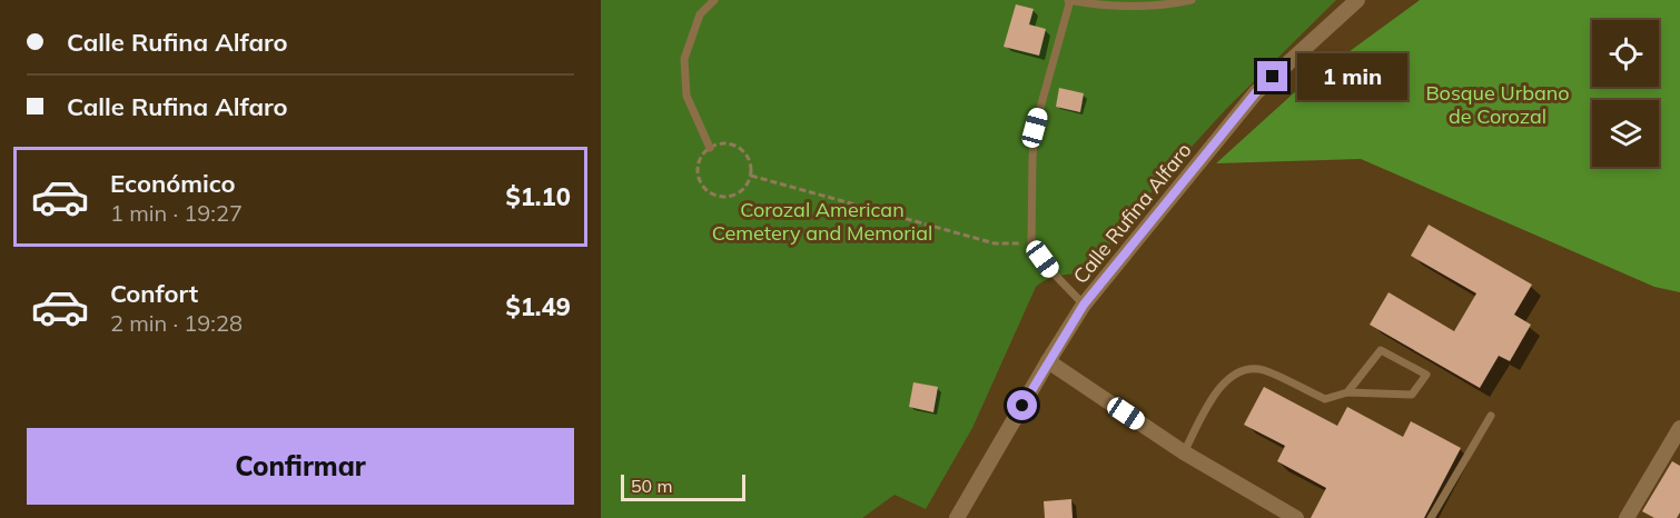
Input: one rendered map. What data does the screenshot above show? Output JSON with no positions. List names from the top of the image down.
{
  "streets": {
    "street": ["Calle Rufina Alfaro"]
  },
  "parks": ["Bosque Urbano de Corozal", "Corozal American Cemetery and Memorial"],
  "scale_bar": "50 m",
  "page": {
    "banner": ["Calle Rufina Alfaro", "Calle Rufina Alfaro"],
    "bubble": "1 min",
    "list": [
      {
        "name": "Económico",
        "note": "1 min · 19:27",
        "value": "$1.10"
      },
      {
        "name": "Confort",
        "note": "2 min · 19:28",
        "value": "$1.49"
      }
    ],
    "buttons": "Confirmar",
    "scale": "50 m"
  }
}
